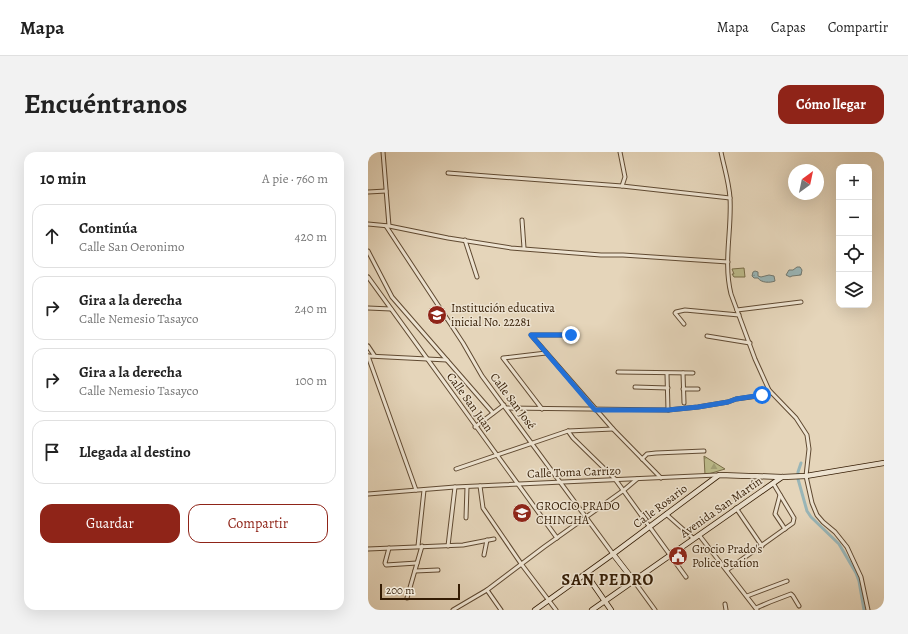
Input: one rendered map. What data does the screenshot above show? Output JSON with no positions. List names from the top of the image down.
{
  "streets": {
    "main road": [
      "Calle San José",
      "Calle Toma Carrizo",
      "Calle Rosario",
      "Avenida San Martín"
    ],
    "street": ["Calle San Juan"]
  },
  "crossings": [
    ["Calle San José", "Calle Toma Carrizo"],
    ["Calle San José", "Calle Rosario"],
    ["Calle San José", "Avenida San Martín"],
    ["Calle San Juan", "Calle Toma Carrizo"],
    ["Calle Toma Carrizo", "Calle Rosario"],
    ["Calle Toma Carrizo", "Avenida San Martín"]
  ],
  "districts": ["SAN PEDRO"],
  "places": {
    "school or university": ["Institución educativa inicial No. 22281", "GROCIO PRADO CHINCHA"],
    "public building": ["Grocio Prado's Police Station"]
  },
  "scale_bar": "200 m",
  "north": "top right",
  "page": {
    "header": "Mapa",
    "nav": ["Mapa", "Capas", "Compartir"],
    "title": "Encuéntranos",
    "buttons": [
      "Cómo llegar",
      ["Guardar", "Compartir"]
    ],
    "heading": ["10 min", "A pie · 760 m"],
    "map_buttons": ["+", "−"],
    "list": [
      ["Continúa", "Calle San Oeronimo", "420 m"],
      ["Gira a la derecha", "Calle Nemesio Tasayco", "240 m"],
      ["Gira a la derecha", "Calle Nemesio Tasayco", "100 m"],
      "Llegada al destino"
    ],
    "scale": "200 m"
  }
}
